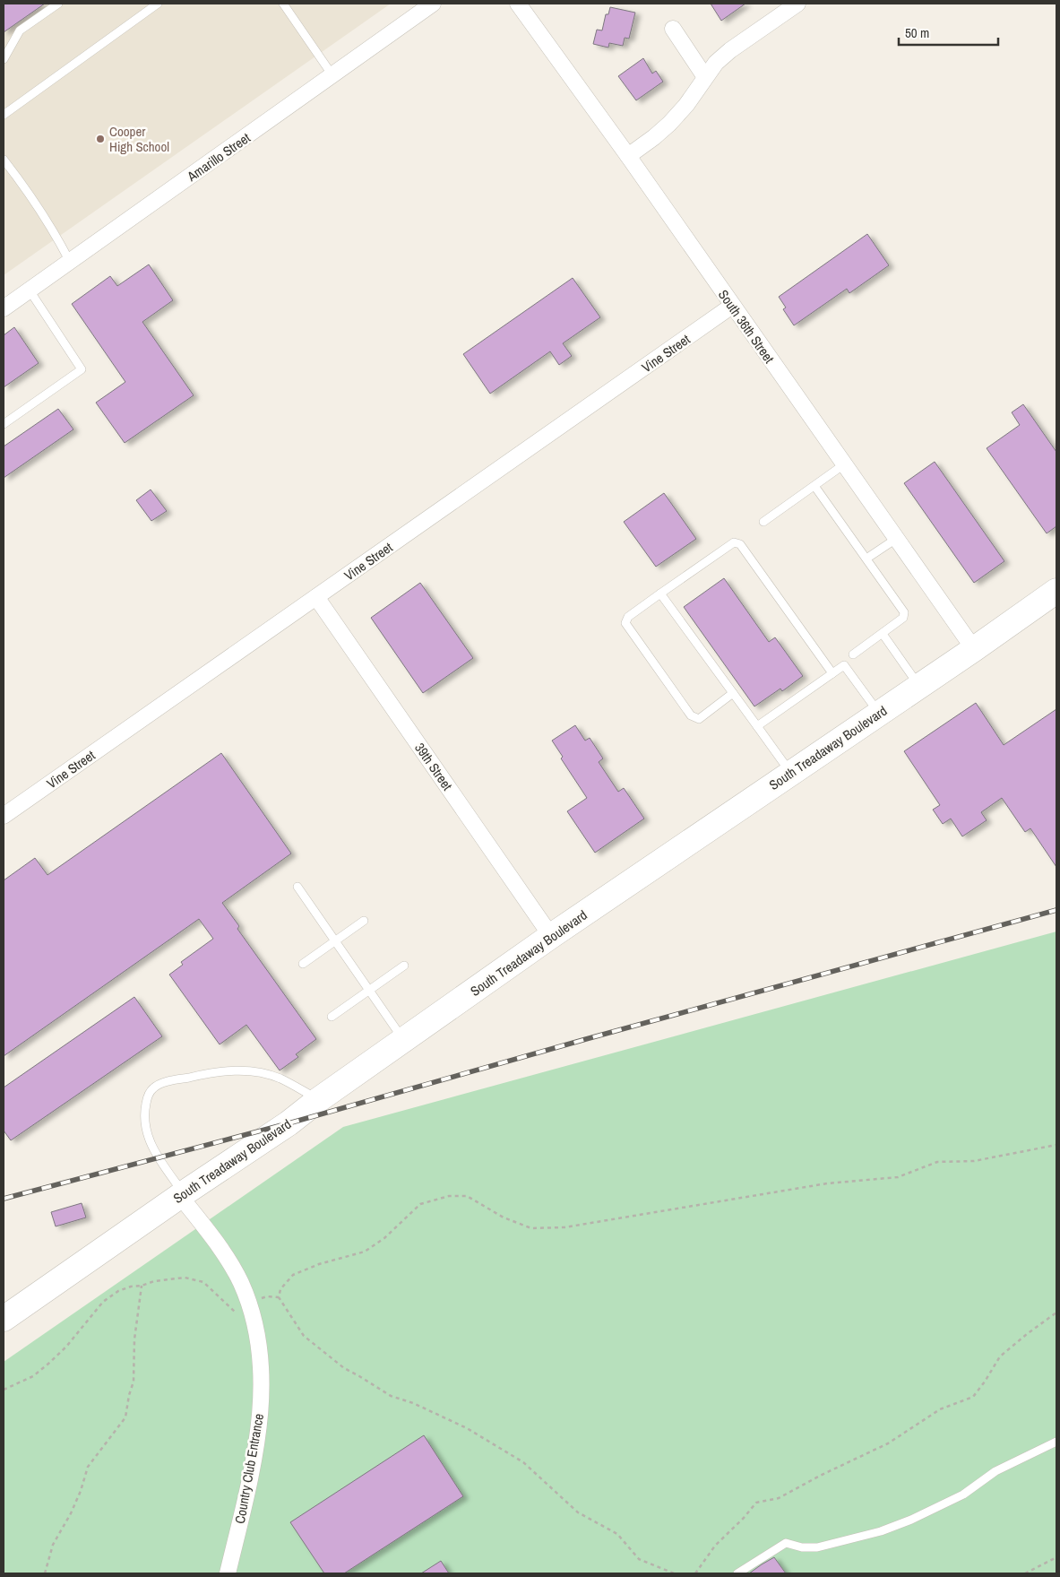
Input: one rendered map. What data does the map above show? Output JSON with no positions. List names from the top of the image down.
{
  "streets": {
    "main road": ["South Treadaway Boulevard"],
    "street": [
      "Amarillo Street",
      "South 36th Street",
      "Vine Street",
      "39th Street",
      "Country Club Entrance"
    ]
  },
  "crossings": [
    ["South 36th Street", "Vine Street"],
    ["South 36th Street", "South Treadaway Boulevard"],
    ["Vine Street", "39th Street"],
    ["South Treadaway Boulevard", "39th Street"],
    ["South Treadaway Boulevard", "Country Club Entrance"]
  ],
  "places": ["Cooper High School"],
  "scale_bar": "50 m"
}
